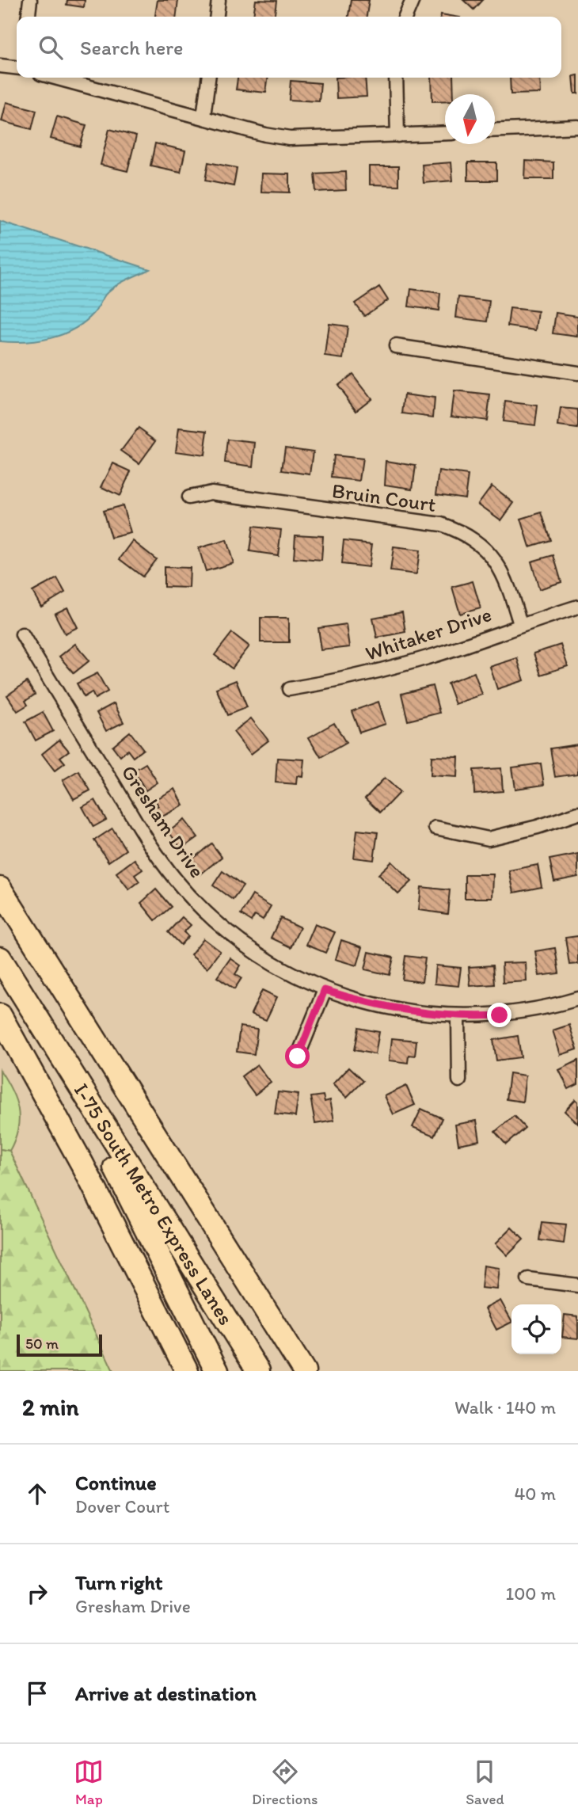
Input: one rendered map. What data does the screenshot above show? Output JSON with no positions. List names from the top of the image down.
{
  "streets": {
    "highway": ["I-75 South Metro Express Lanes"],
    "street": ["Bruin Court", "Whitaker Drive", "Gresham Drive"]
  },
  "crossings": [
    ["Bruin Court", "Whitaker Drive"]
  ],
  "scale_bar": "50 m",
  "north": "bottom",
  "page": {
    "search": "Search here",
    "scale": "50 m",
    "heading": ["2 min", "Walk · 140 m"],
    "list": [
      ["Continue", "Dover Court", "40 m"],
      ["Turn right", "Gresham Drive", "100 m"],
      "Arrive at destination"
    ],
    "nav": ["Map", "Directions", "Saved"]
  }
}
